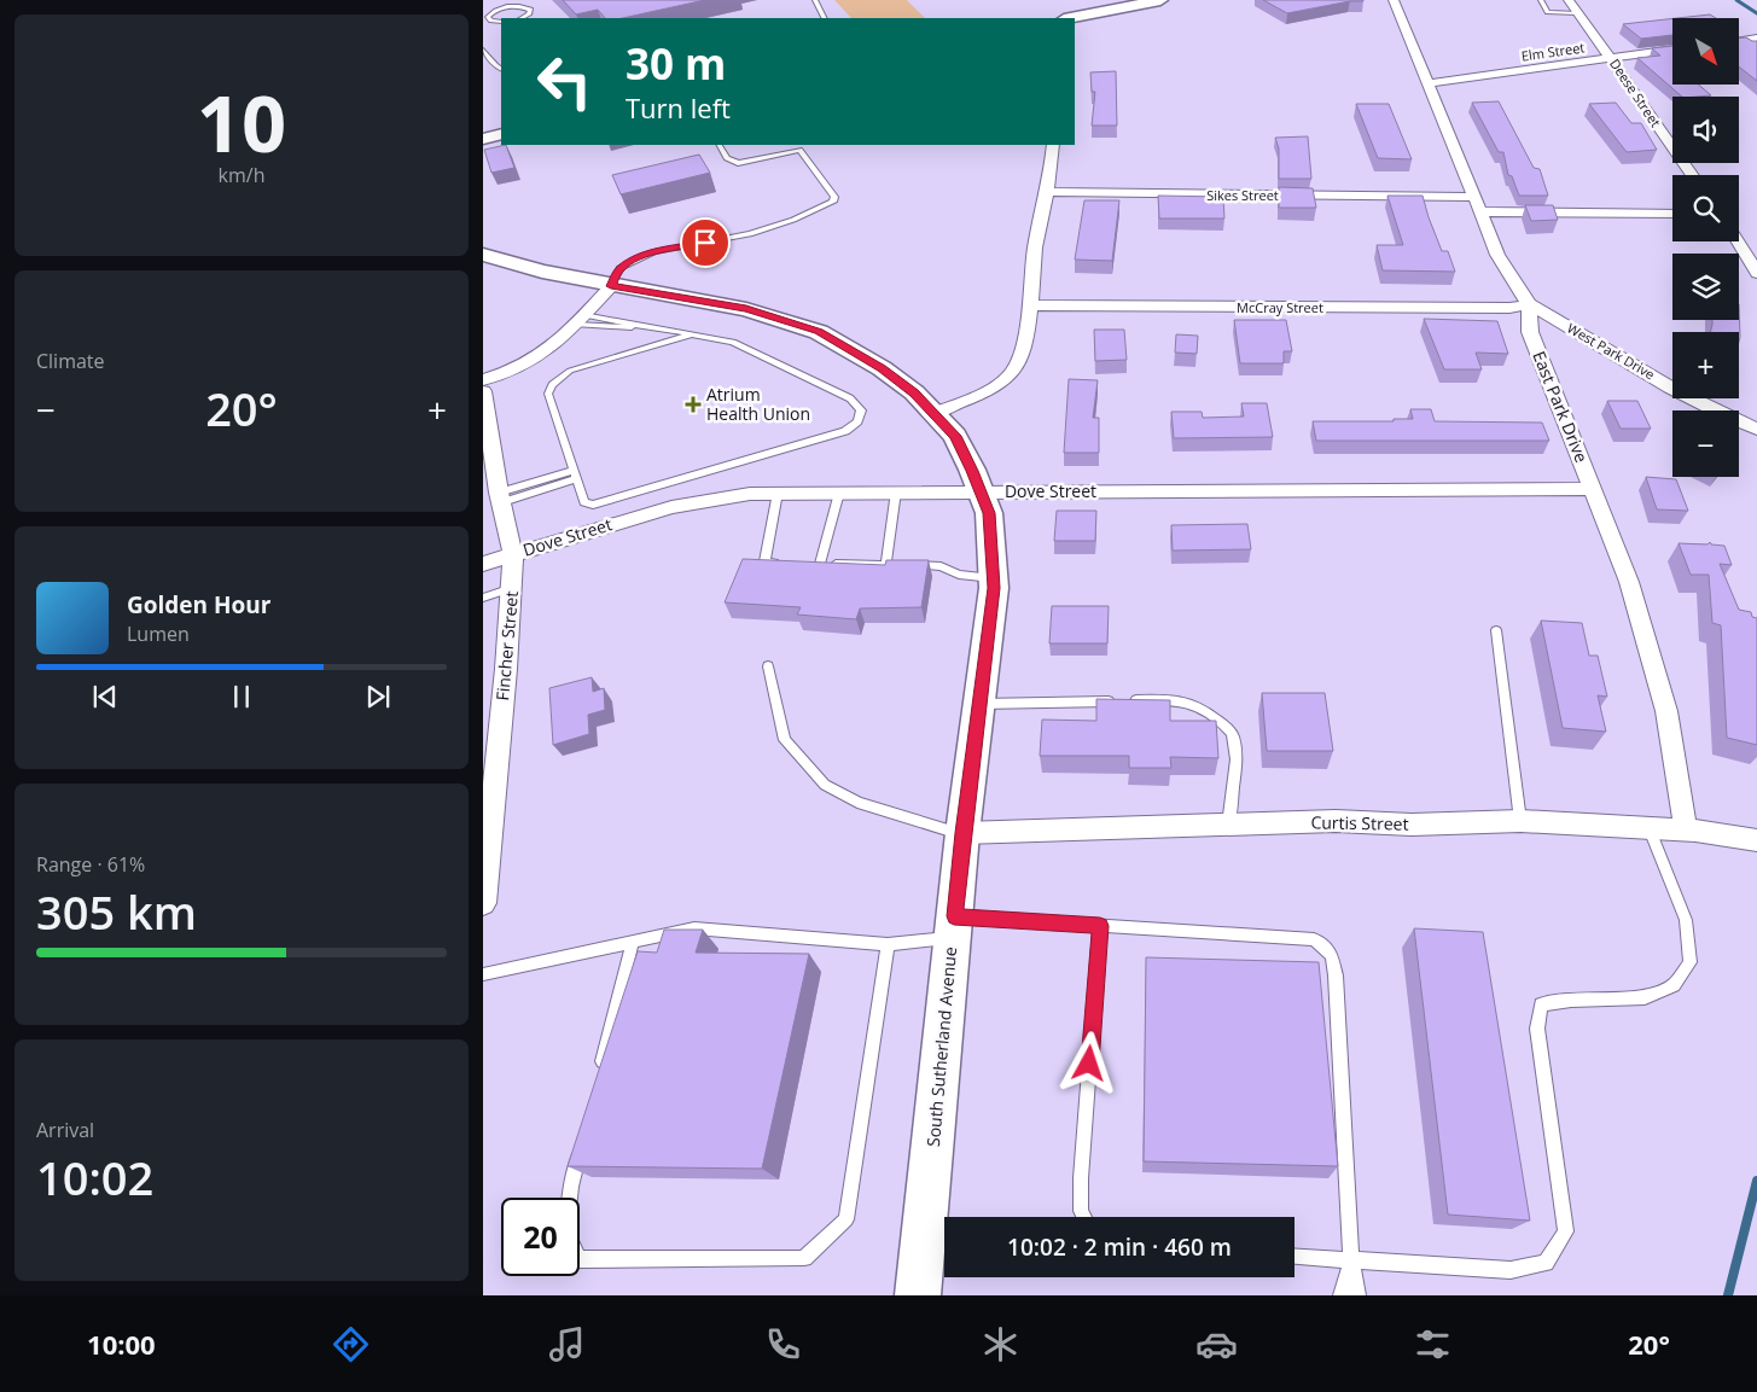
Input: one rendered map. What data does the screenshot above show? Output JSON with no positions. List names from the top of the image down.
{
  "streets": {
    "street": [
      "Elm Street",
      "Deese Street",
      "Sikes Street",
      "McCray Street",
      "West Park Drive",
      "East Park Drive",
      "Dove Street",
      "Fincher Street",
      "Curtis Street",
      "South Sutherland Avenue"
    ]
  },
  "crossings": [
    ["Elm Street", "Deese Street"],
    ["Elm Street", "East Park Drive"],
    ["Sikes Street", "East Park Drive"],
    ["McCray Street", "West Park Drive"],
    ["McCray Street", "East Park Drive"],
    ["West Park Drive", "East Park Drive"],
    ["East Park Drive", "Dove Street"],
    ["East Park Drive", "Curtis Street"],
    ["Dove Street", "Fincher Street"],
    ["Dove Street", "South Sutherland Avenue"],
    ["Curtis Street", "South Sutherland Avenue"]
  ],
  "places": {
    "health": ["Atrium Health Union"]
  },
  "north": "bottom right",
  "page": {
    "tile": [
      ["10", "km/h"],
      "Climate",
      ["Range · 61%", "305 km"],
      ["Arrival", "10:02"]
    ],
    "map_buttons": ["+", "−"],
    "turn": ["30 m", "Turn left"],
    "heat": ["−", "20°", "+"],
    "song": ["Golden Hour", "Lumen"],
    "limit": "20",
    "trip": "10:02 · 2 min · 460 m",
    "tabs": ["10:00", "20°"]
  }
}
